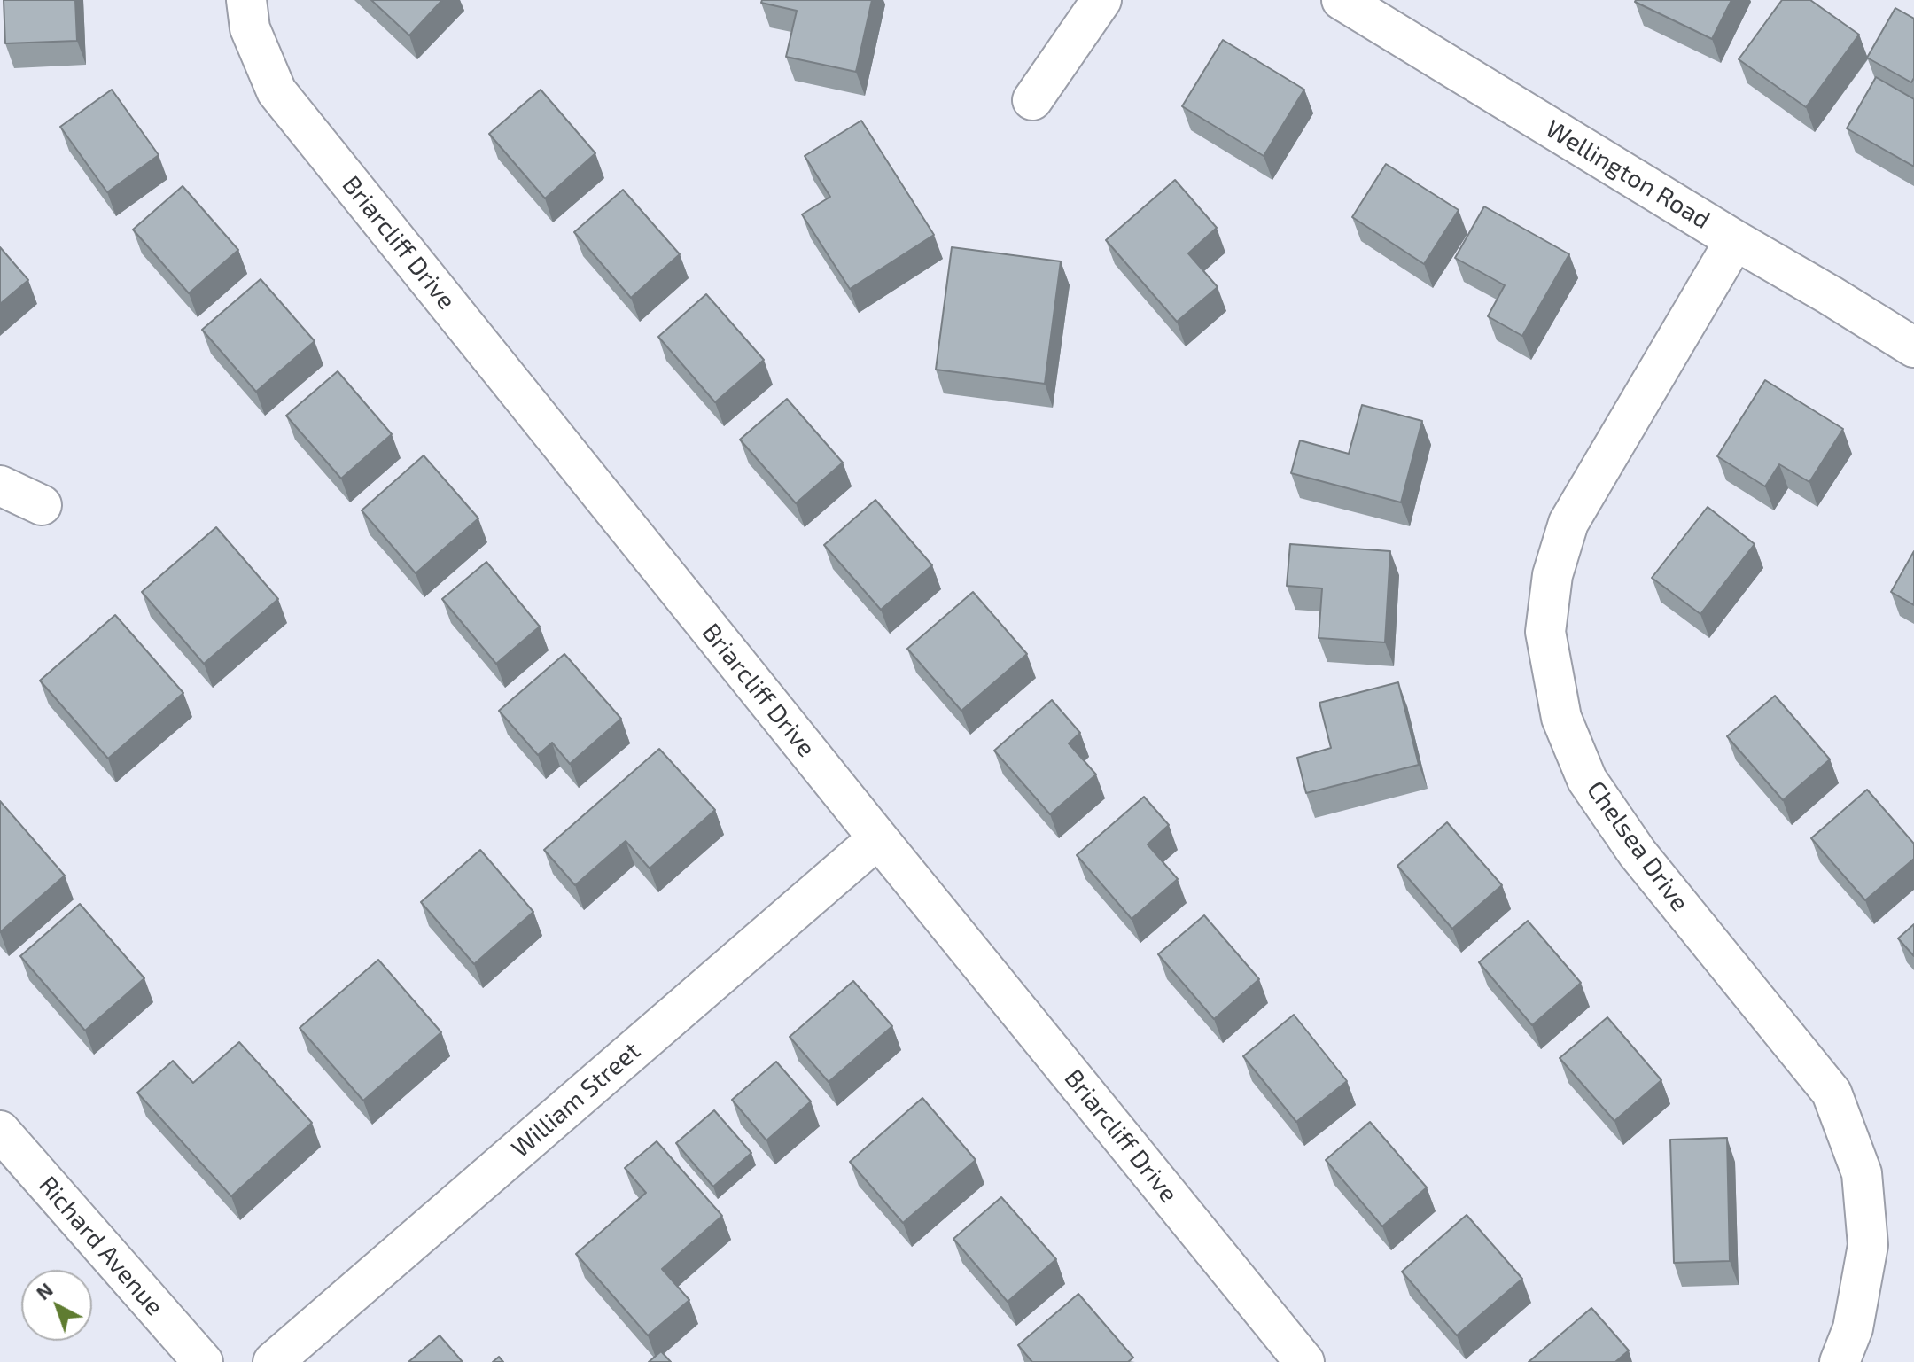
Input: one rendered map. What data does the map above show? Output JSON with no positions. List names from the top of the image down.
{
  "streets": {
    "street": [
      "Wellington Road",
      "Briarcliff Drive",
      "Chelsea Drive",
      "William Street",
      "Richard Avenue"
    ]
  },
  "crossings": [
    ["Wellington Road", "Chelsea Drive"],
    ["Briarcliff Drive", "William Street"]
  ],
  "north": "top left"
}
